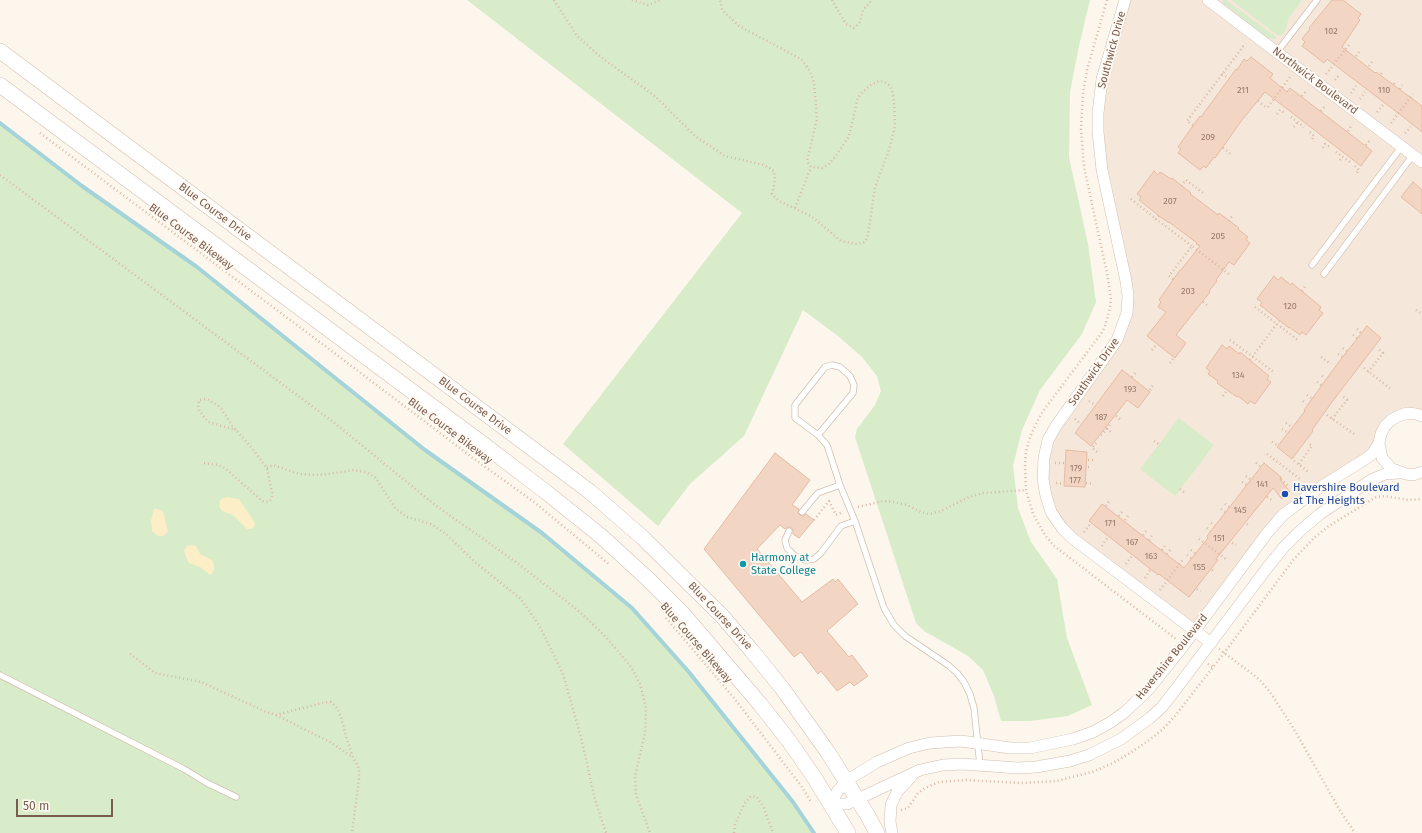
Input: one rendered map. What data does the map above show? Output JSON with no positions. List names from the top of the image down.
{
  "streets": {
    "main road": ["Blue Course Drive"],
    "street": ["Southwick Drive", "Northwick Boulevard", "Havershire Boulevard"],
    "path": ["Blue Course Bikeway"]
  },
  "crossings": [
    ["Southwick Drive", "Havershire Boulevard"],
    ["Blue Course Drive", "Havershire Boulevard"]
  ],
  "places": ["Havershire Boulevard at The Heights", "Harmony at State College"],
  "house_numbers": [
    "102",
    "211",
    "110",
    "209",
    "207",
    "205",
    "203",
    "120",
    "134",
    "193",
    "187",
    "179",
    "177",
    "141",
    "145",
    "171",
    "151",
    "167",
    "163",
    "155"
  ],
  "scale_bar": "50 m"
}
